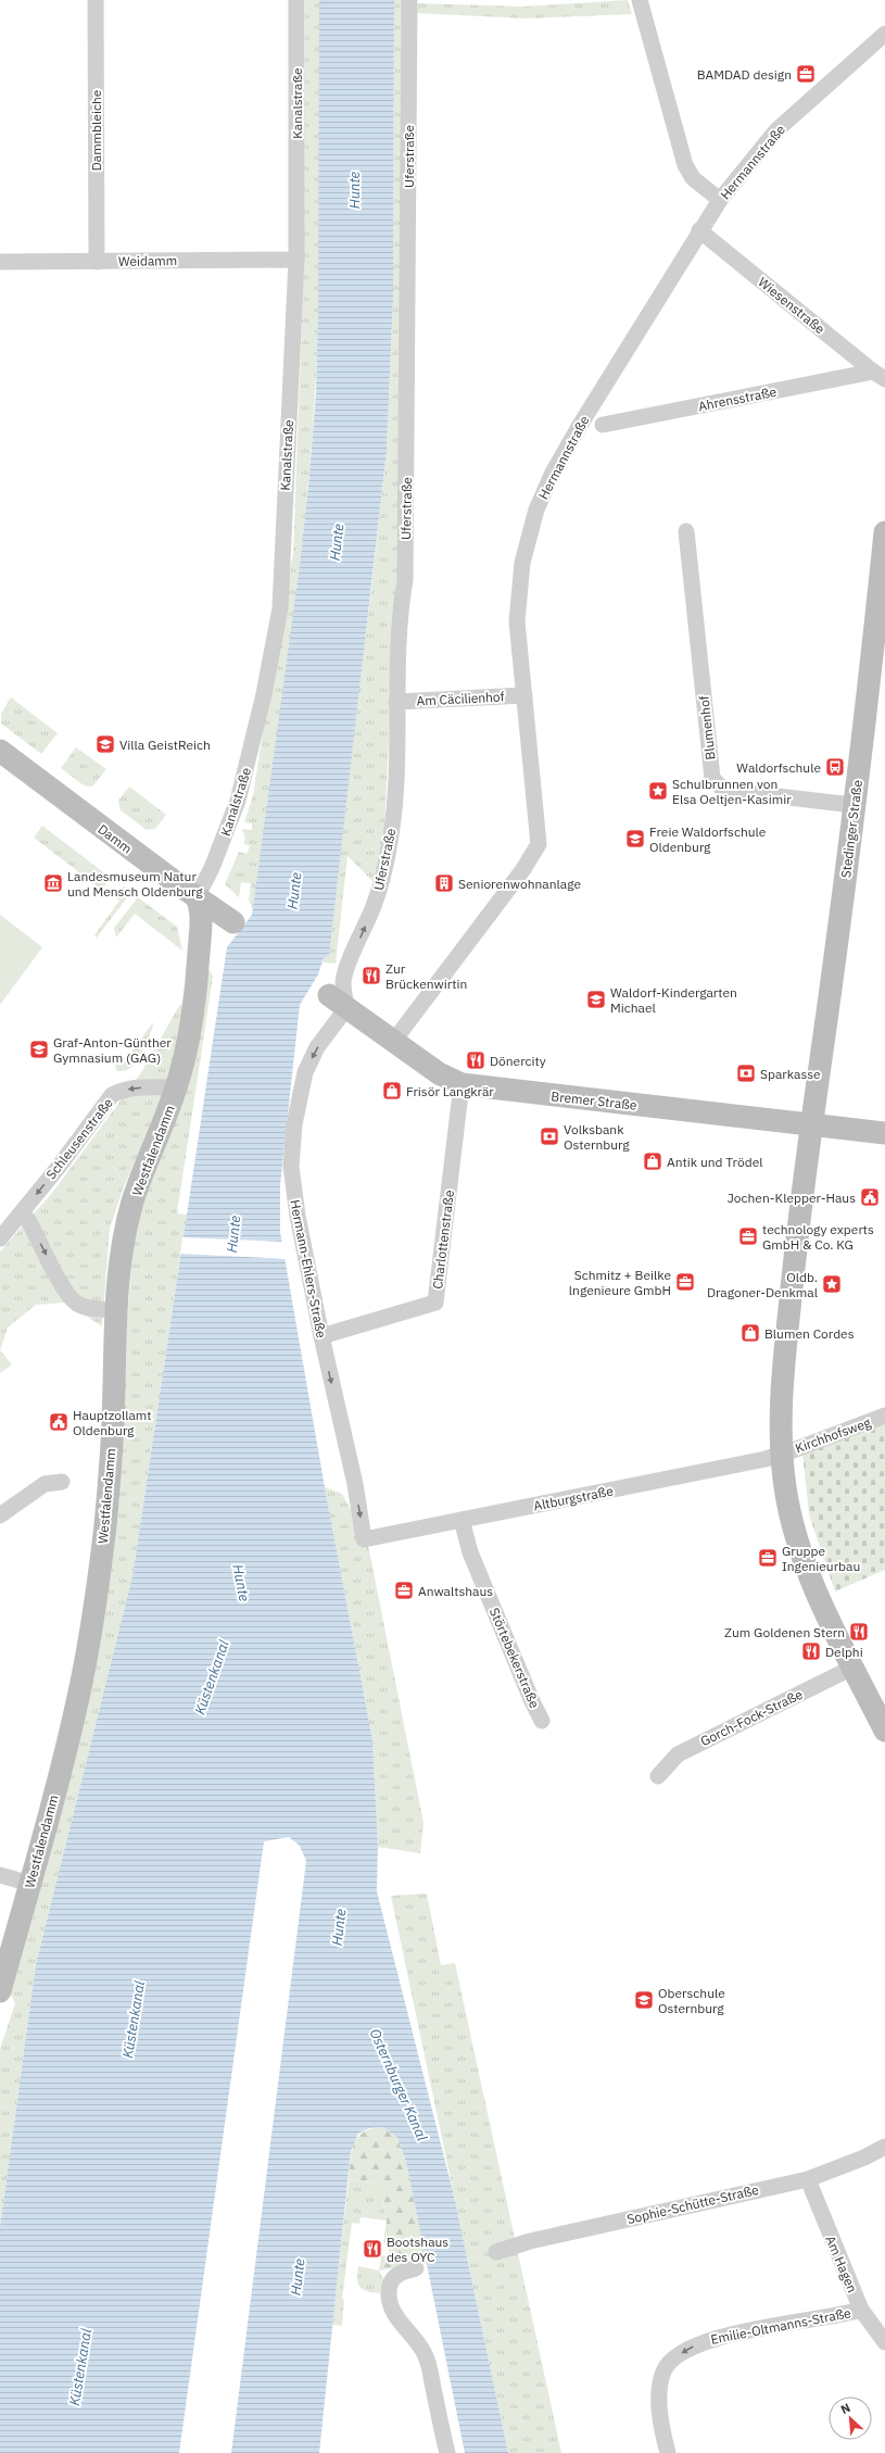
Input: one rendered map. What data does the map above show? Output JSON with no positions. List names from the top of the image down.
{
  "streets": {
    "street": [
      "Kanalstraße",
      "Dammbleiche",
      "Uferstraße",
      "Hermannstraße",
      "Weidamm",
      "Wiesenstraße",
      "Ahrensstraße",
      "Am Cäcilienhof",
      "Blumenhof",
      "Stedinger Straße",
      "Damm",
      "Bremer Straße",
      "Schleusenstraße",
      "Westfalendamm",
      "Charlottenstraße",
      "Hermann-Ehlers-Straße",
      "Kirchhofsweg",
      "Altburgstraße",
      "Störtebekerstraße",
      "Gorch-Fock-Straße",
      "Sophie-Schütte-Straße",
      "Am Hagen",
      "Emilie-Oltmanns-Straße"
    ]
  },
  "crossings": [
    ["Kanalstraße", "Weidamm"],
    ["Kanalstraße", "Damm"],
    ["Kanalstraße", "Westfalendamm"],
    ["Dammbleiche", "Weidamm"],
    ["Uferstraße", "Am Cäcilienhof"],
    ["Uferstraße", "Bremer Straße"],
    ["Uferstraße", "Hermann-Ehlers-Straße"],
    ["Hermannstraße", "Wiesenstraße"],
    ["Hermannstraße", "Am Cäcilienhof"],
    ["Hermannstraße", "Bremer Straße"],
    ["Wiesenstraße", "Ahrensstraße"],
    ["Blumenhof", "Stedinger Straße"],
    ["Stedinger Straße", "Bremer Straße"],
    ["Stedinger Straße", "Kirchhofsweg"],
    ["Stedinger Straße", "Altburgstraße"],
    ["Stedinger Straße", "Gorch-Fock-Straße"],
    ["Damm", "Westfalendamm"],
    ["Bremer Straße", "Charlottenstraße"],
    ["Bremer Straße", "Hermann-Ehlers-Straße"],
    ["Schleusenstraße", "Westfalendamm"],
    ["Charlottenstraße", "Hermann-Ehlers-Straße"],
    ["Hermann-Ehlers-Straße", "Altburgstraße"],
    ["Kirchhofsweg", "Altburgstraße"],
    ["Altburgstraße", "Störtebekerstraße"],
    ["Sophie-Schütte-Straße", "Am Hagen"],
    ["Am Hagen", "Emilie-Oltmanns-Straße"]
  ],
  "one_way": ["Schleusenstraße", "Hermann-Ehlers-Straße", "Emilie-Oltmanns-Straße"],
  "water": ["Hunte", "Küstenkanal", "Osternburger Kanal"],
  "places": {
    "office": [
      "BAMDAD design",
      "technology experts GmbH & Co. KG",
      "Schmitz + Beilke lngenieure GmbH",
      "Gruppe Ingenieurbau",
      "Anwaltshaus"
    ],
    "school or university": [
      "Villa GeistReich",
      "Freie Waldorfschule Oldenburg",
      "Waldorf-Kindergarten Michael",
      "Graf-Anton-Günther Gymnasium (GAG)",
      "Oberschule Osternburg"
    ],
    "bus stop": ["Waldorfschule"],
    "place": ["Schulbrunnen von Elsa Oeltjen-Kasimir", "Oldb. Dragoner-Denkmal"],
    "museum": ["Landesmuseum Natur und Mensch Oldenburg"],
    "building": ["Seniorenwohnanlage"],
    "restaurant": [
      "Zur Brückenwirtin",
      "Dönercity",
      "Zum Goldenen Stern",
      "Delphi",
      "Bootshaus des OYC"
    ],
    "bank": ["Sparkasse", "Volksbank Osternburg"],
    "shop": ["Frisör Langkrär", "Antik und Trödel", "Blumen Cordes"],
    "public building": ["Jochen-Klepper-Haus", "Hauptzollamt Oldenburg"]
  },
  "north": "top left"
}
